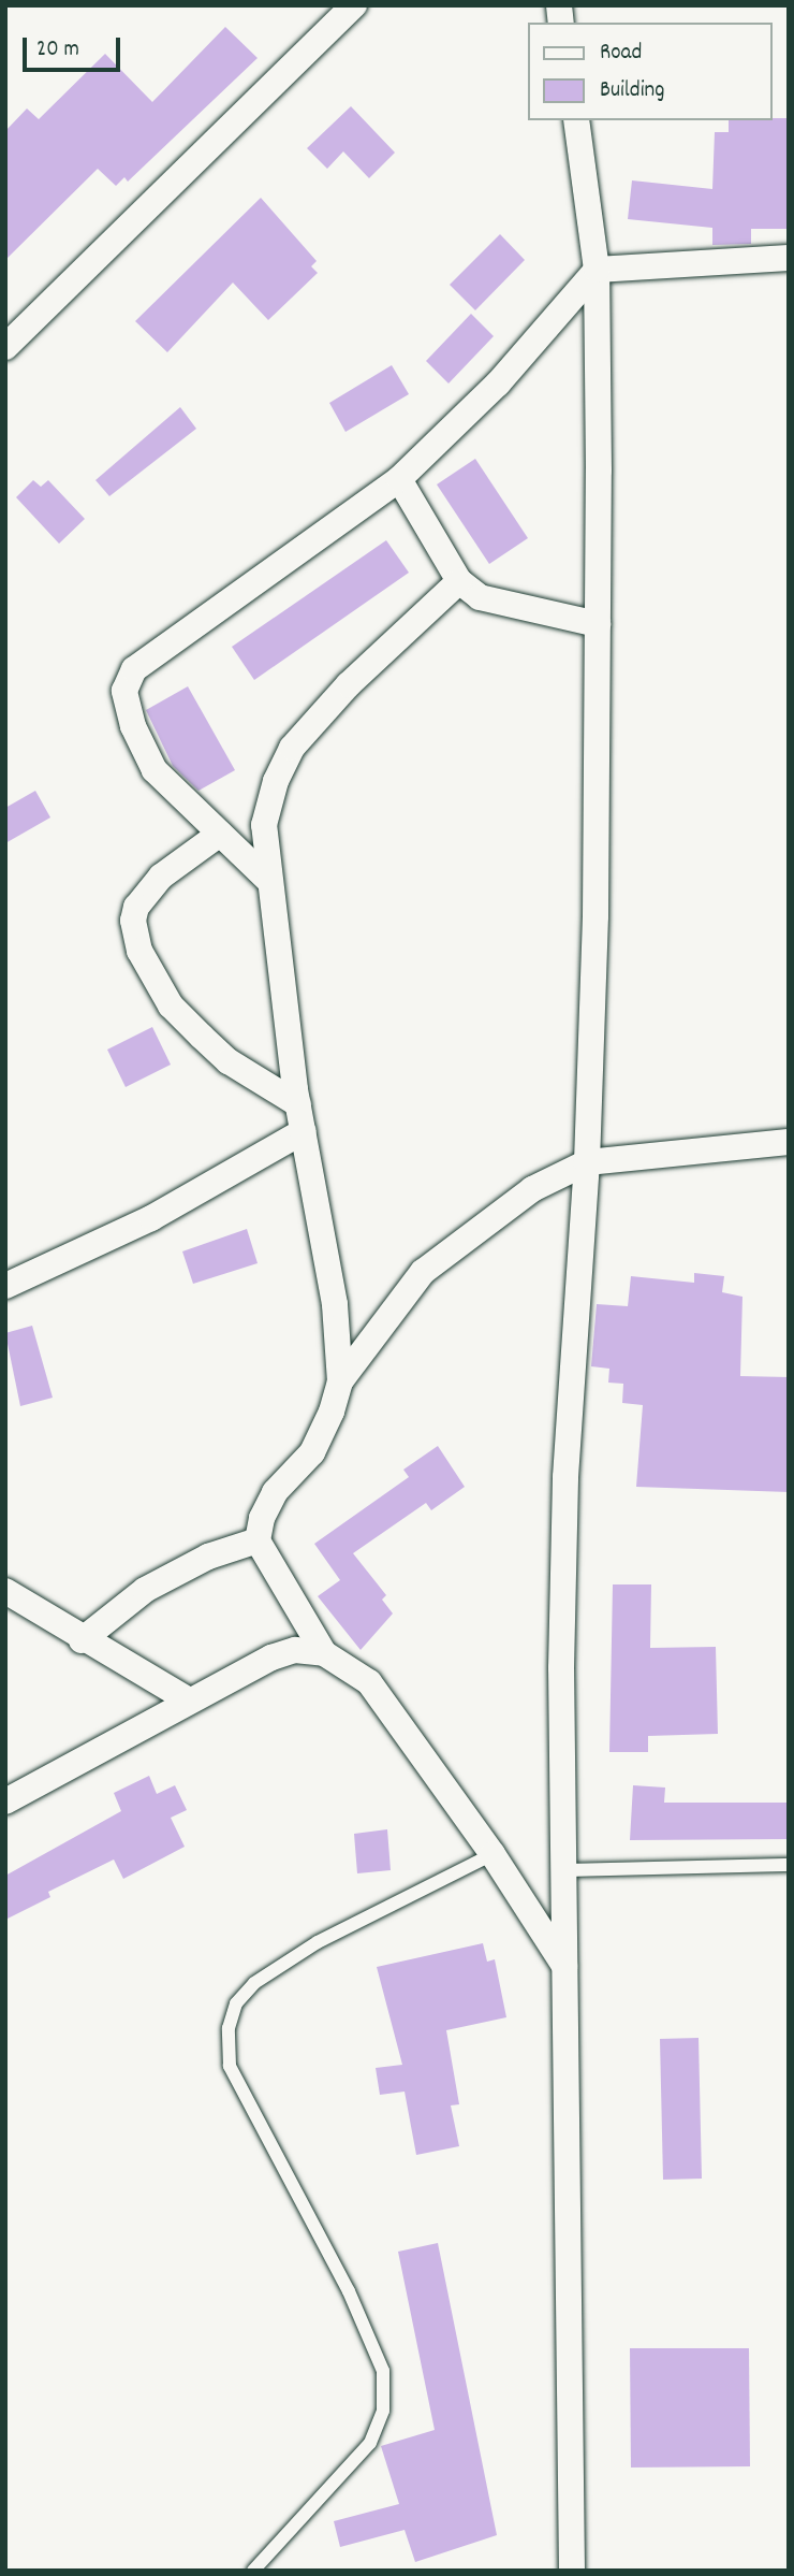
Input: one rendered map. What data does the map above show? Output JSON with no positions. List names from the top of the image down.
{
  "legend": ["Road", "Building"],
  "scale_bar": "20 m"
}
